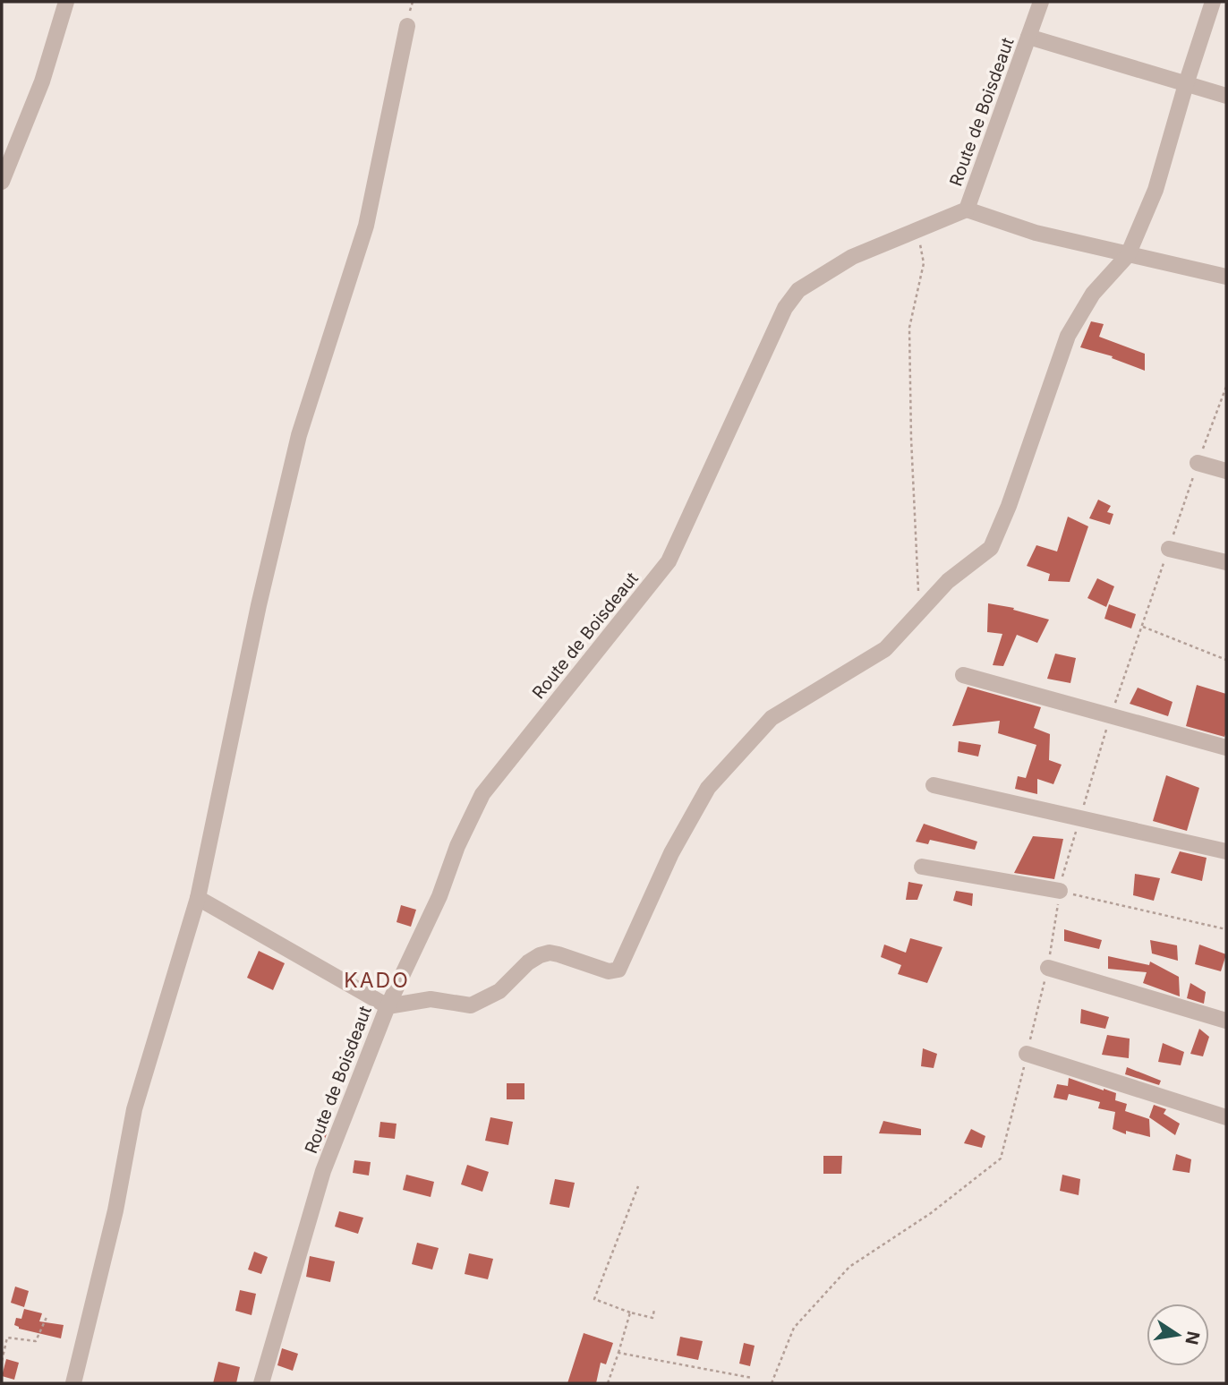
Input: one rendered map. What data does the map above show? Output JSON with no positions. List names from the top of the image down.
{
  "streets": {
    "street": ["Route de Boisdeaut"]
  },
  "districts": ["KADO"],
  "north": "right"
}
